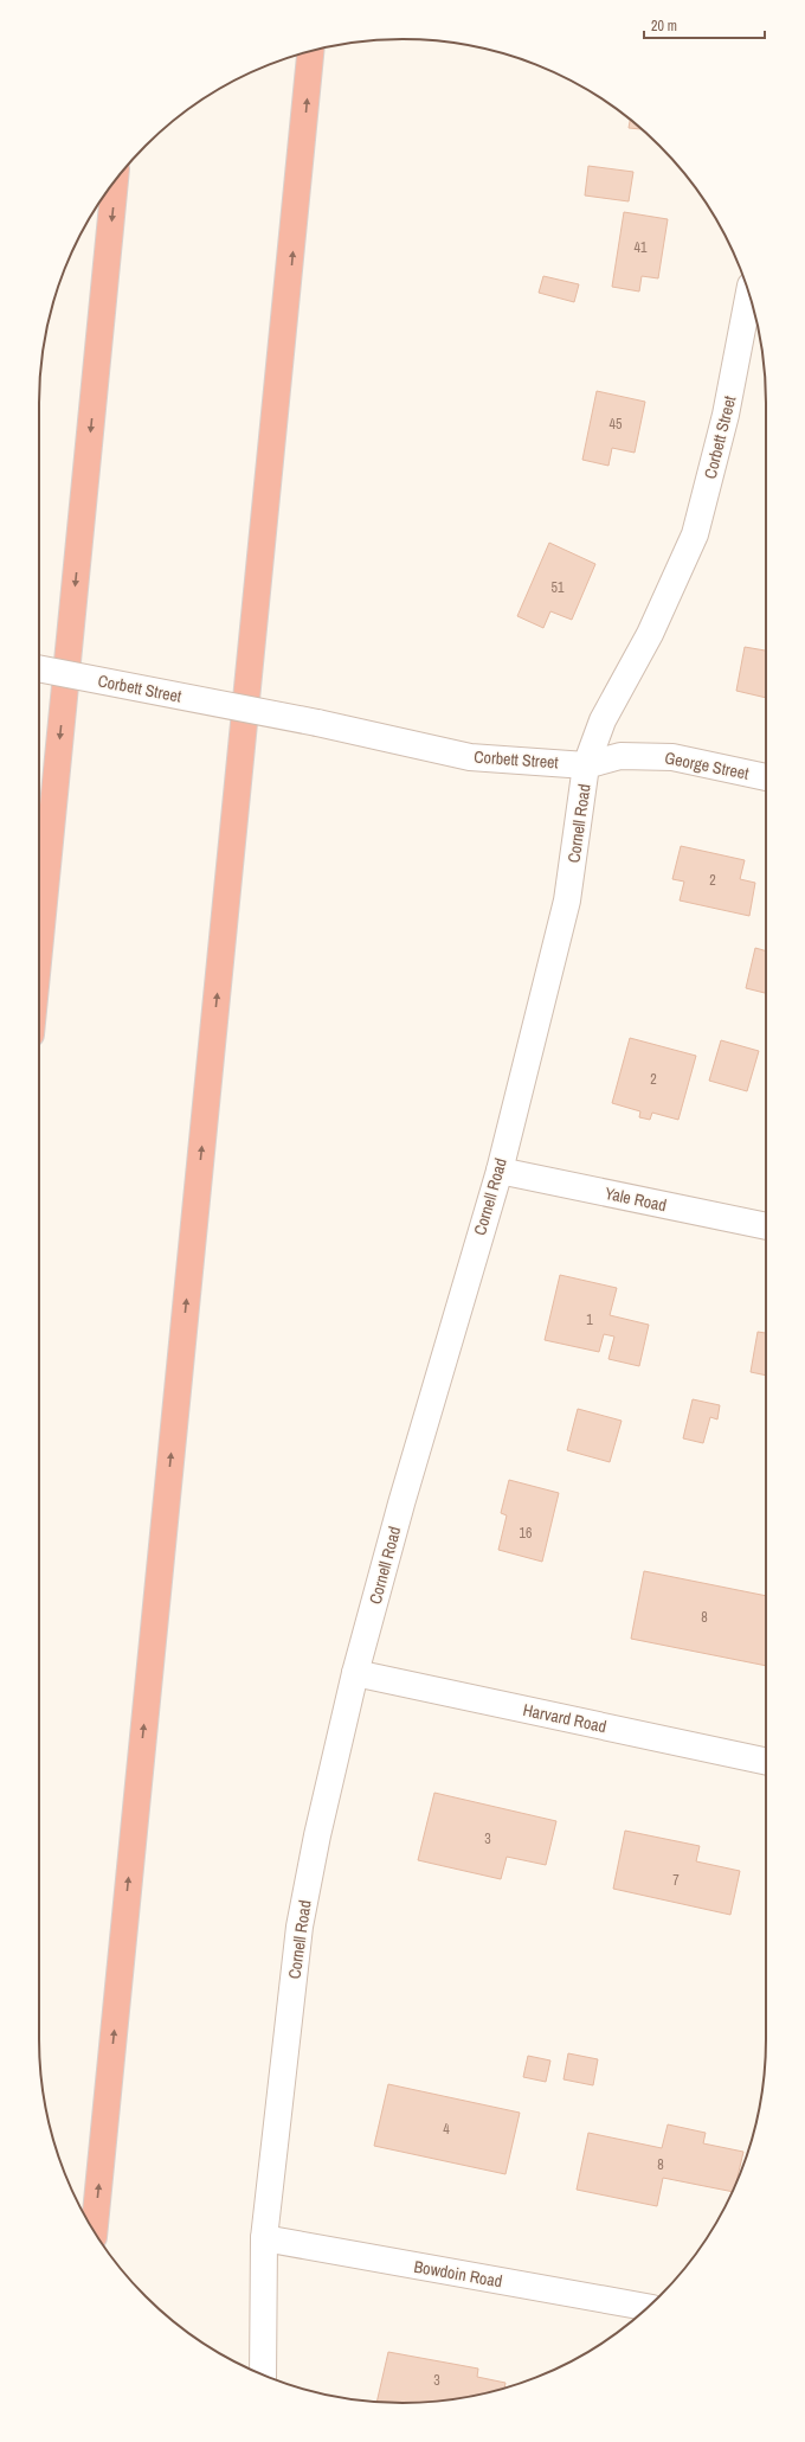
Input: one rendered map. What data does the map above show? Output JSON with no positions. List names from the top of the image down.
{
  "streets": {
    "street": [
      "Corbett Street",
      "George Street",
      "Cornell Road",
      "Yale Road",
      "Harvard Road",
      "Bowdoin Road"
    ]
  },
  "crossings": [
    ["Corbett Street", "George Street"],
    ["Corbett Street", "Cornell Road"],
    ["George Street", "Cornell Road"],
    ["Cornell Road", "Yale Road"],
    ["Cornell Road", "Harvard Road"],
    ["Cornell Road", "Bowdoin Road"]
  ],
  "house_numbers": [
    "41",
    "45",
    "51",
    "2",
    "2",
    "1",
    "16",
    "8",
    "3",
    "7",
    "4",
    "8",
    "3"
  ],
  "scale_bar": "20 m"
}
